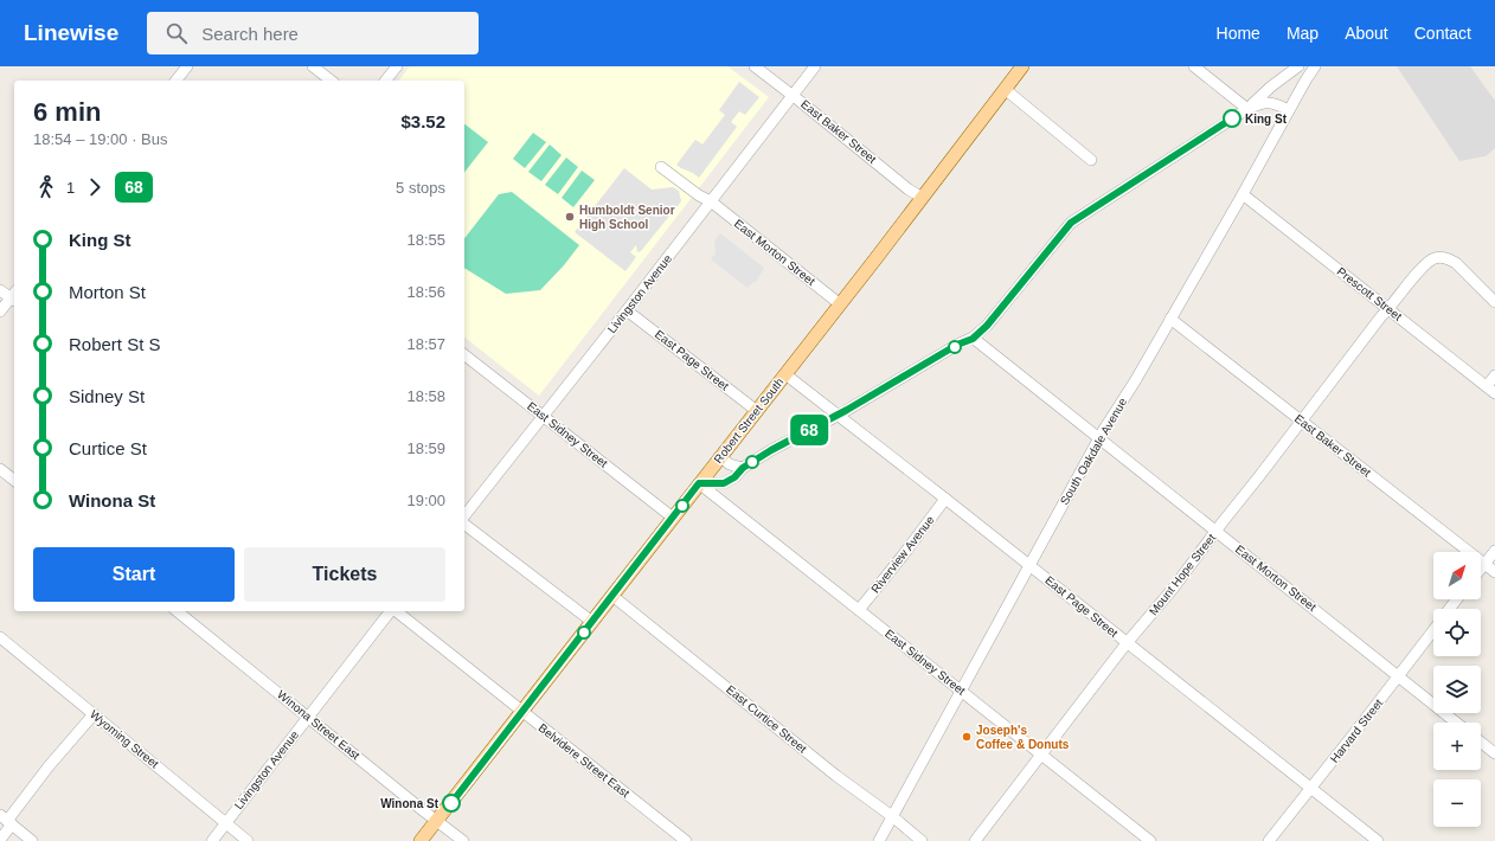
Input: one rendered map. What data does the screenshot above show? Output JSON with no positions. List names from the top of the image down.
{
  "streets": {
    "main road": ["Robert Street South"],
    "street": [
      "East Baker Street",
      "East Morton Street",
      "Livingston Avenue",
      "Prescott Street",
      "East Page Street",
      "East Sidney Street",
      "South Oakdale Avenue",
      "Riverview Avenue",
      "Mount Hope Street",
      "East Curtice Street",
      "Winona Street East",
      "Harvard Street",
      "Wyoming Street",
      "Belvidere Street East"
    ]
  },
  "crossings": [
    ["East Baker Street", "Livingston Avenue"],
    ["East Baker Street", "Robert Street South"],
    ["East Baker Street", "South Oakdale Avenue"],
    ["East Baker Street", "Mount Hope Street"],
    ["East Morton Street", "Livingston Avenue"],
    ["East Morton Street", "Robert Street South"],
    ["East Morton Street", "South Oakdale Avenue"],
    ["East Morton Street", "Mount Hope Street"],
    ["East Morton Street", "Harvard Street"],
    ["Livingston Avenue", "East Page Street"],
    ["Livingston Avenue", "East Sidney Street"],
    ["Livingston Avenue", "Winona Street East"],
    ["Livingston Avenue", "Wyoming Street"],
    ["Prescott Street", "South Oakdale Avenue"],
    ["Prescott Street", "Mount Hope Street"],
    ["East Page Street", "Robert Street South"],
    ["East Page Street", "South Oakdale Avenue"],
    ["East Page Street", "Riverview Avenue"],
    ["East Page Street", "Mount Hope Street"],
    ["East Page Street", "Harvard Street"],
    ["Robert Street South", "East Sidney Street"],
    ["Robert Street South", "East Curtice Street"],
    ["Robert Street South", "Winona Street East"],
    ["Robert Street South", "Belvidere Street East"],
    ["East Sidney Street", "South Oakdale Avenue"],
    ["East Sidney Street", "Riverview Avenue"],
    ["East Sidney Street", "Mount Hope Street"],
    ["South Oakdale Avenue", "East Curtice Street"]
  ],
  "places": [
    "King St",
    "Humboldt Senior High School",
    "Joseph's Coffee & Donuts",
    "Winona St"
  ],
  "lines": ["bus line 68"],
  "north": "top right",
  "page": {
    "header": "Linewise",
    "search": "Search here",
    "nav": [
      "Home",
      "Map",
      "About",
      "Contact"
    ],
    "on_map": "68",
    "heading": ["6 min", "18:54 – 19:00 · Bus", "$3.52"],
    "legs": ["1", "68", "5 stops"],
    "list": [
      {
        "name": "King St",
        "value": "18:55"
      },
      {
        "name": "Morton St",
        "value": "18:56"
      },
      {
        "name": "Robert St S",
        "value": "18:57"
      },
      {
        "name": "Sidney St",
        "value": "18:58"
      },
      {
        "name": "Curtice St",
        "value": "18:59"
      },
      {
        "name": "Winona St",
        "value": "19:00"
      }
    ],
    "buttons": ["Start", "Tickets"],
    "map_buttons": ["+", "−"]
  }
}
